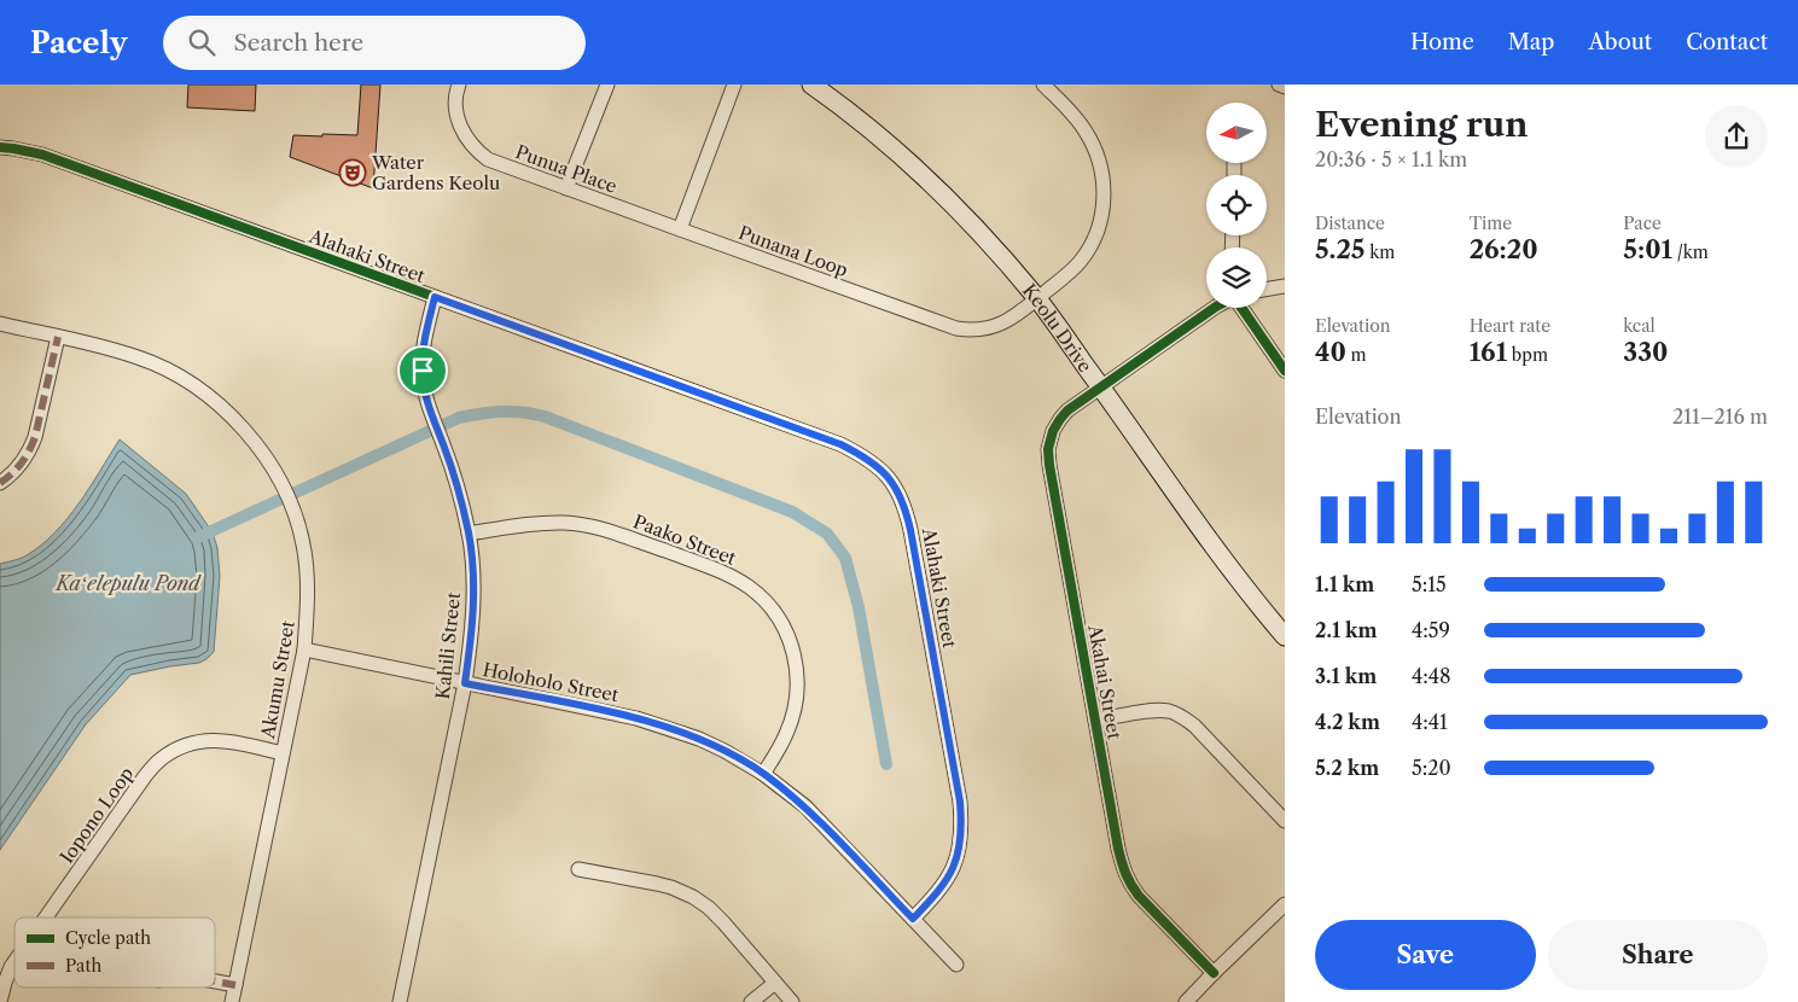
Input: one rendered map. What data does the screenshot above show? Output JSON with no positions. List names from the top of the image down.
{
  "streets": {
    "main road": ["Keolu Drive"],
    "street": [
      "Punua Place",
      "Punana Loop",
      "Alahaki Street",
      "Paako Street",
      "Kahili Street",
      "Akumu Street",
      "Holoholo Street",
      "Akahai Street",
      "Iopono Loop"
    ]
  },
  "crossings": [
    ["Punua Place", "Punana Loop"],
    ["Punana Loop", "Keolu Drive"],
    ["Alahaki Street", "Kahili Street"],
    ["Alahaki Street", "Holoholo Street"],
    ["Keolu Drive", "Akahai Street"],
    ["Paako Street", "Kahili Street"],
    ["Paako Street", "Holoholo Street"],
    ["Kahili Street", "Holoholo Street"],
    ["Akumu Street", "Holoholo Street"],
    ["Akumu Street", "Iopono Loop"]
  ],
  "water": ["Kaʻelepulu Pond"],
  "places": {
    "theatre": ["Water Gardens Keolu"]
  },
  "legend": ["Cycle path", "Path"],
  "north": "left",
  "page": {
    "header": "Pacely",
    "search": "Search here",
    "nav": [
      "Home",
      "Map",
      "About",
      "Contact"
    ],
    "heading": ["Evening run", "20:36 · 5 × 1.1 km"],
    "stats": [
      ["Distance", "5.25 km"],
      ["Time", "26:20"],
      ["Pace", "5:01 /km"],
      ["Elevation", "40 m"],
      ["Heart rate", "161 bpm"],
      ["kcal", "330"]
    ],
    "chart": ["Elevation", "211–216 m"],
    "list": [
      {
        "name": "1.1 km",
        "note": "5:15"
      },
      {
        "name": "2.1 km",
        "note": "4:59"
      },
      {
        "name": "3.1 km",
        "note": "4:48"
      },
      {
        "name": "4.2 km",
        "note": "4:41"
      },
      {
        "name": "5.2 km",
        "note": "5:20"
      }
    ],
    "buttons": ["Save", "Share"]
  }
}
